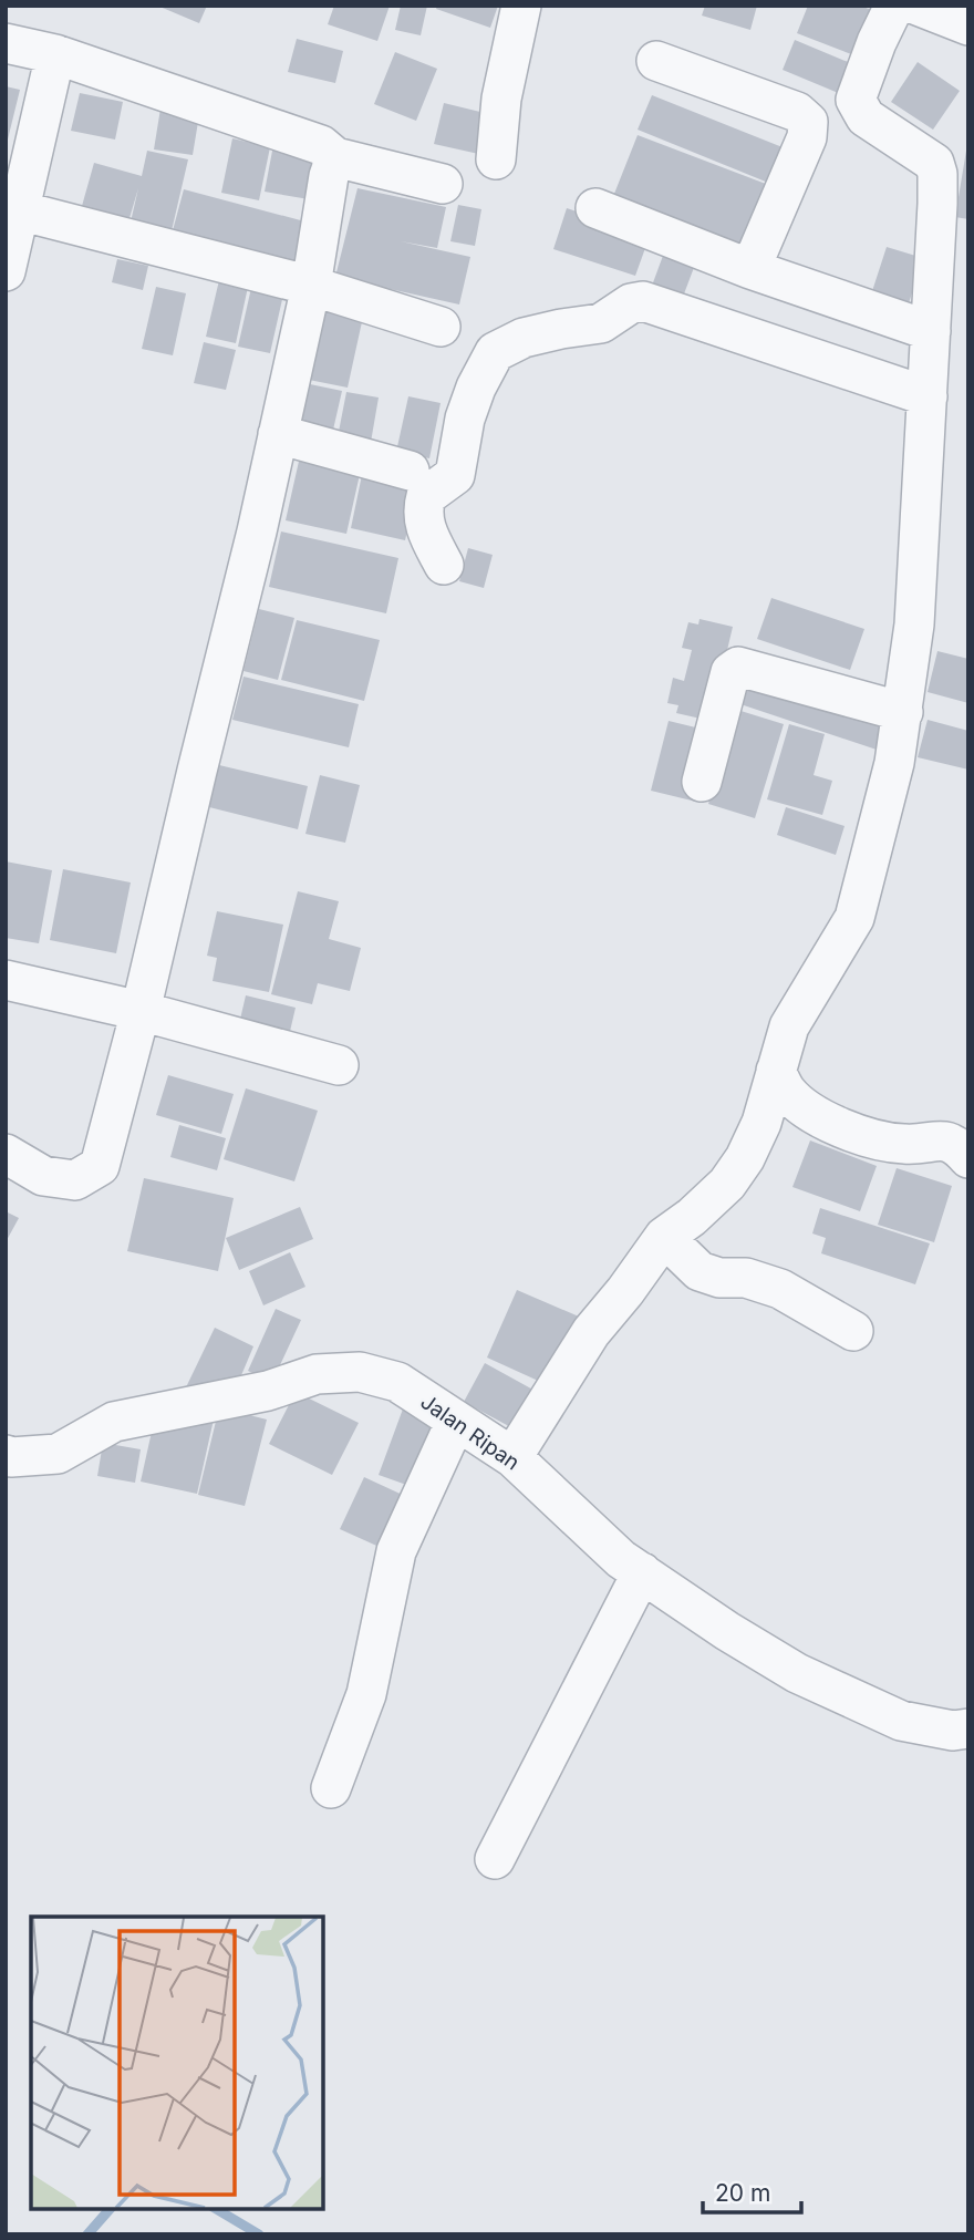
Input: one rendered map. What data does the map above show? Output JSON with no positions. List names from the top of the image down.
{
  "streets": {
    "street": ["Jalan Ripan"]
  },
  "scale_bar": "20 m"
}
